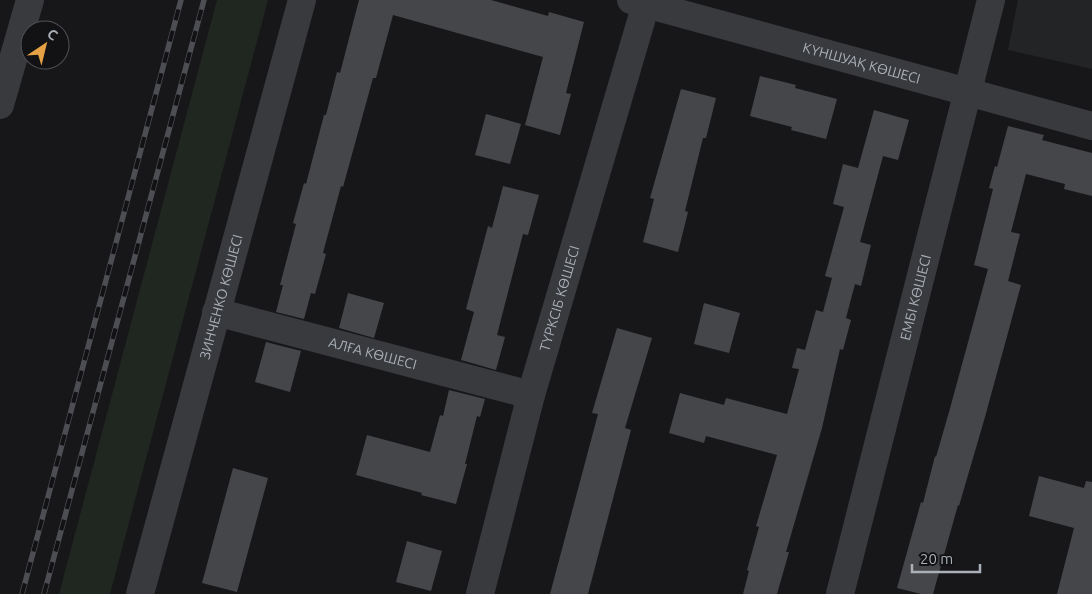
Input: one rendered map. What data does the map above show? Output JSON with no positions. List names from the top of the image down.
{
  "streets": {
    "street": [
      "КҮНШУАҚ КӨШЕСІ",
      "ЗИНЧЕНКО КӨШЕСІ",
      "ЕМБІ КӨШЕСІ",
      "ТҮРКСІБ КӨШЕСІ",
      "АЛҒА КӨШЕСІ"
    ]
  },
  "crossings": [
    ["КҮНШУАҚ КӨШЕСІ", "ЕМБІ КӨШЕСІ"],
    ["КҮНШУАҚ КӨШЕСІ", "ТҮРКСІБ КӨШЕСІ"],
    ["ЗИНЧЕНКО КӨШЕСІ", "АЛҒА КӨШЕСІ"],
    ["ТҮРКСІБ КӨШЕСІ", "АЛҒА КӨШЕСІ"]
  ],
  "scale_bar": "20 m",
  "north": "top right"
}
